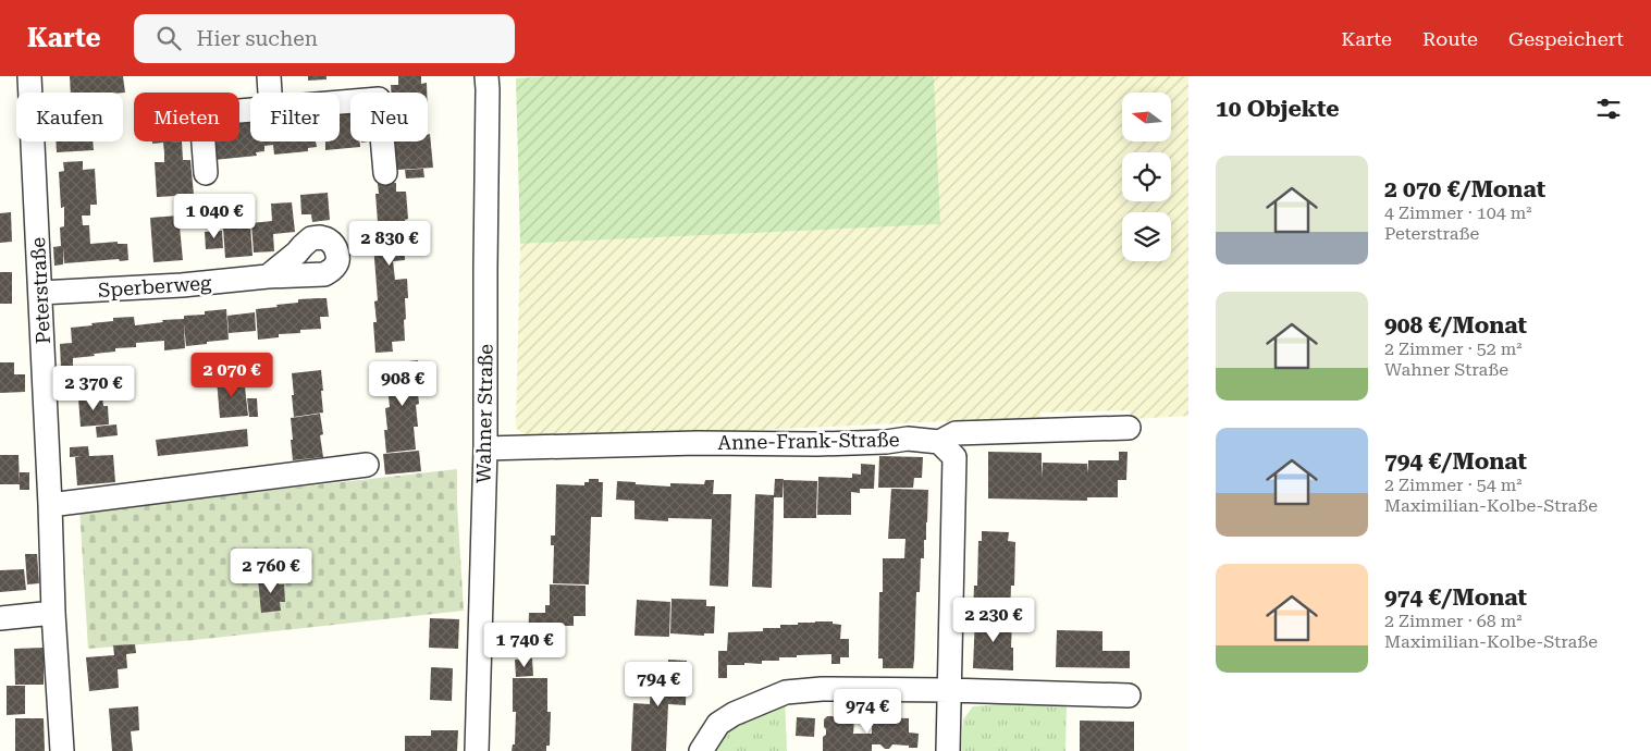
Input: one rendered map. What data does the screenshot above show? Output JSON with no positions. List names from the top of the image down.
{
  "streets": {
    "street": [
      "Sperberweg",
      "Peterstraße",
      "Wahner Straße",
      "Anne-Frank-Straße"
    ]
  },
  "crossings": [
    ["Sperberweg", "Peterstraße"],
    ["Wahner Straße", "Anne-Frank-Straße"]
  ],
  "north": "left",
  "page": {
    "header": "Karte",
    "search": "Hier suchen",
    "nav": ["Karte", "Route", "Gespeichert"],
    "heading": "10 Objekte",
    "chip": [
      "Kaufen",
      "Mieten",
      "Filter",
      "Neu"
    ],
    "list": [
      {
        "name": "2 070 €/Monat",
        "note": "4 Zimmer · 104 m² · Peterstraße"
      },
      {
        "name": "908 €/Monat",
        "note": "2 Zimmer · 52 m² · Wahner Straße"
      },
      {
        "name": "794 €/Monat",
        "note": "2 Zimmer · 54 m² · Maximilian-Kolbe-Straße"
      },
      {
        "name": "974 €/Monat",
        "note": "2 Zimmer · 68 m² · Maximilian-Kolbe-Straße"
      }
    ],
    "price": [
      "1 040 €",
      "2 830 €",
      "2 070 €",
      "908 €",
      "2 370 €",
      "2 760 €",
      "2 230 €",
      "1 740 €",
      "794 €",
      "974 €"
    ]
  }
}
